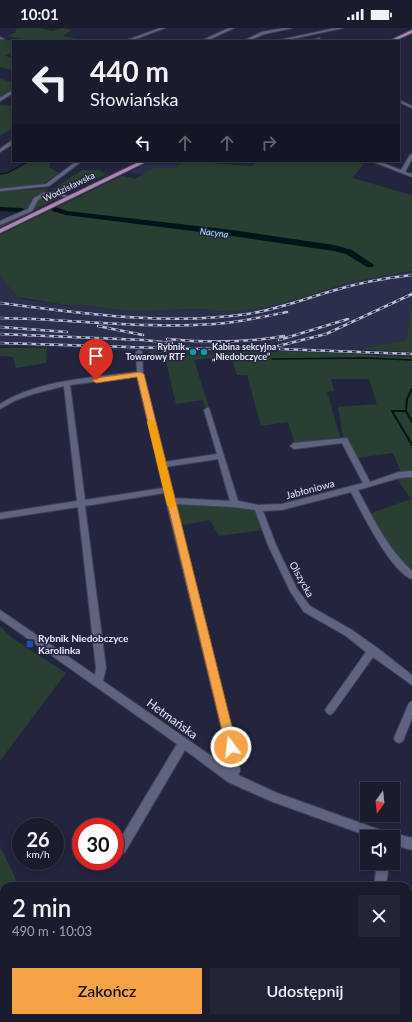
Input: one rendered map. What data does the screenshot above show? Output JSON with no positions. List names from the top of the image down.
{
  "streets": {
    "main road": ["Wodzisławska"],
    "street": ["Jabłoniowa", "Olszycka", "Hetmańska"]
  },
  "crossings": [
    ["Jabłoniowa", "Olszycka"]
  ],
  "water": ["Nacyna"],
  "places": {
    "other": ["Rybnik Towarowy RTF", "Kabina sekcyjna „Niedobczyce”"],
    "transit": ["Rybnik Niedobczyce Karolinka"]
  },
  "north": "bottom",
  "page": {
    "status": "10:01",
    "turn": ["440 m", "Słowiańska"],
    "speed": "26 km/h",
    "limit": "30",
    "heading": ["2 min", "490 m · 10:03"],
    "buttons": ["Zakończ", "Udostępnij"]
  }
}
